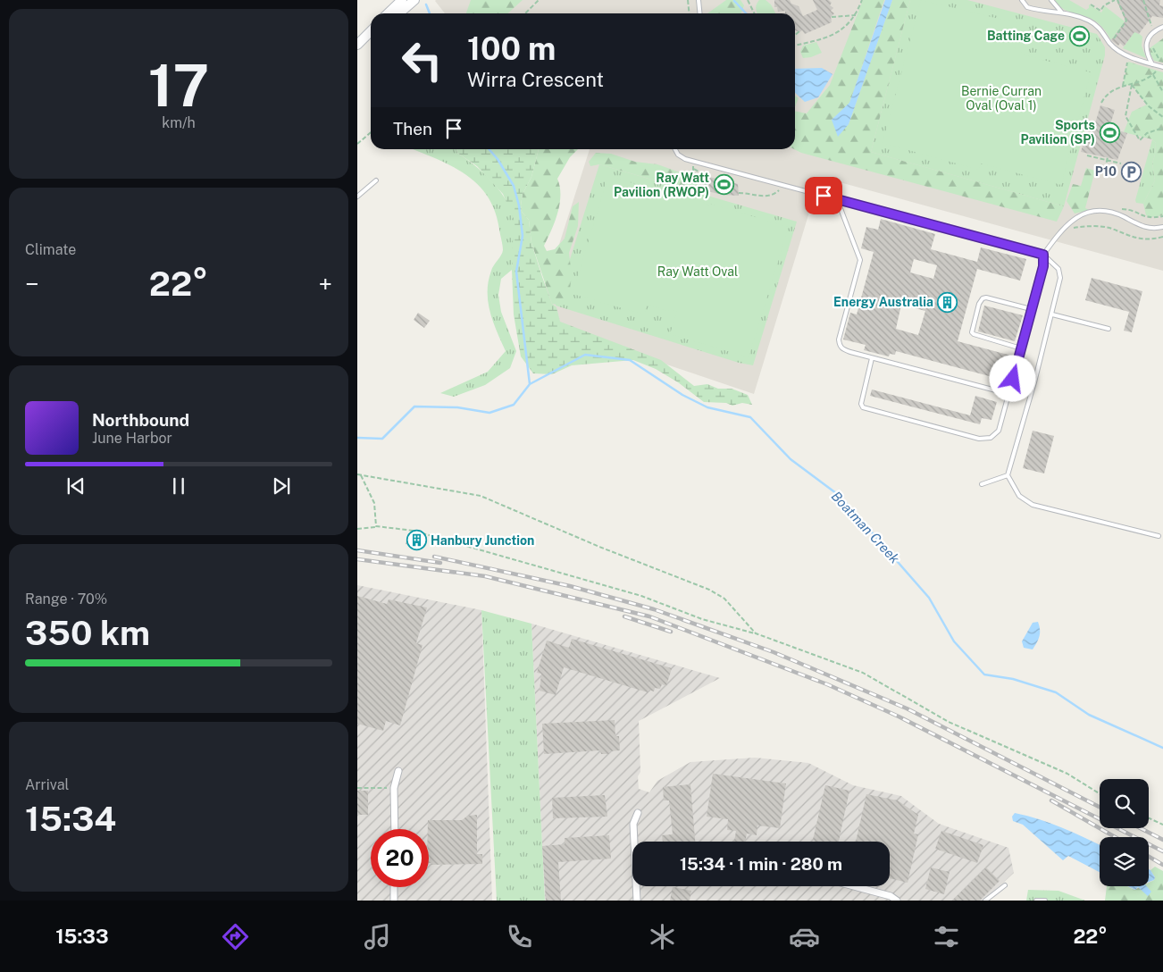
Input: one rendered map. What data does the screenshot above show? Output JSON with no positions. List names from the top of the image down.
{
  "water": ["Boatman Creek"],
  "parks": ["Bernie Curran Oval (Oval 1)", "Ray Watt Oval"],
  "places": {
    "sports": ["Batting Cage", "Sports Pavilion (SP)", "Ray Watt Pavilion (RWOP)"],
    "parking": ["P10"],
    "building": ["Energy Australia", "Hanbury Junction"]
  },
  "page": {
    "tile": [
      ["17", "km/h"],
      "Climate",
      ["Range · 70%", "350 km"],
      ["Arrival", "15:34"]
    ],
    "turn": ["100 m", "Wirra Crescent"],
    "then": "Then",
    "heat": ["−", "22°", "+"],
    "song": ["Northbound", "June Harbor"],
    "limit": "20",
    "trip": "15:34 · 1 min · 280 m",
    "tabs": ["15:33", "22°"]
  }
}
